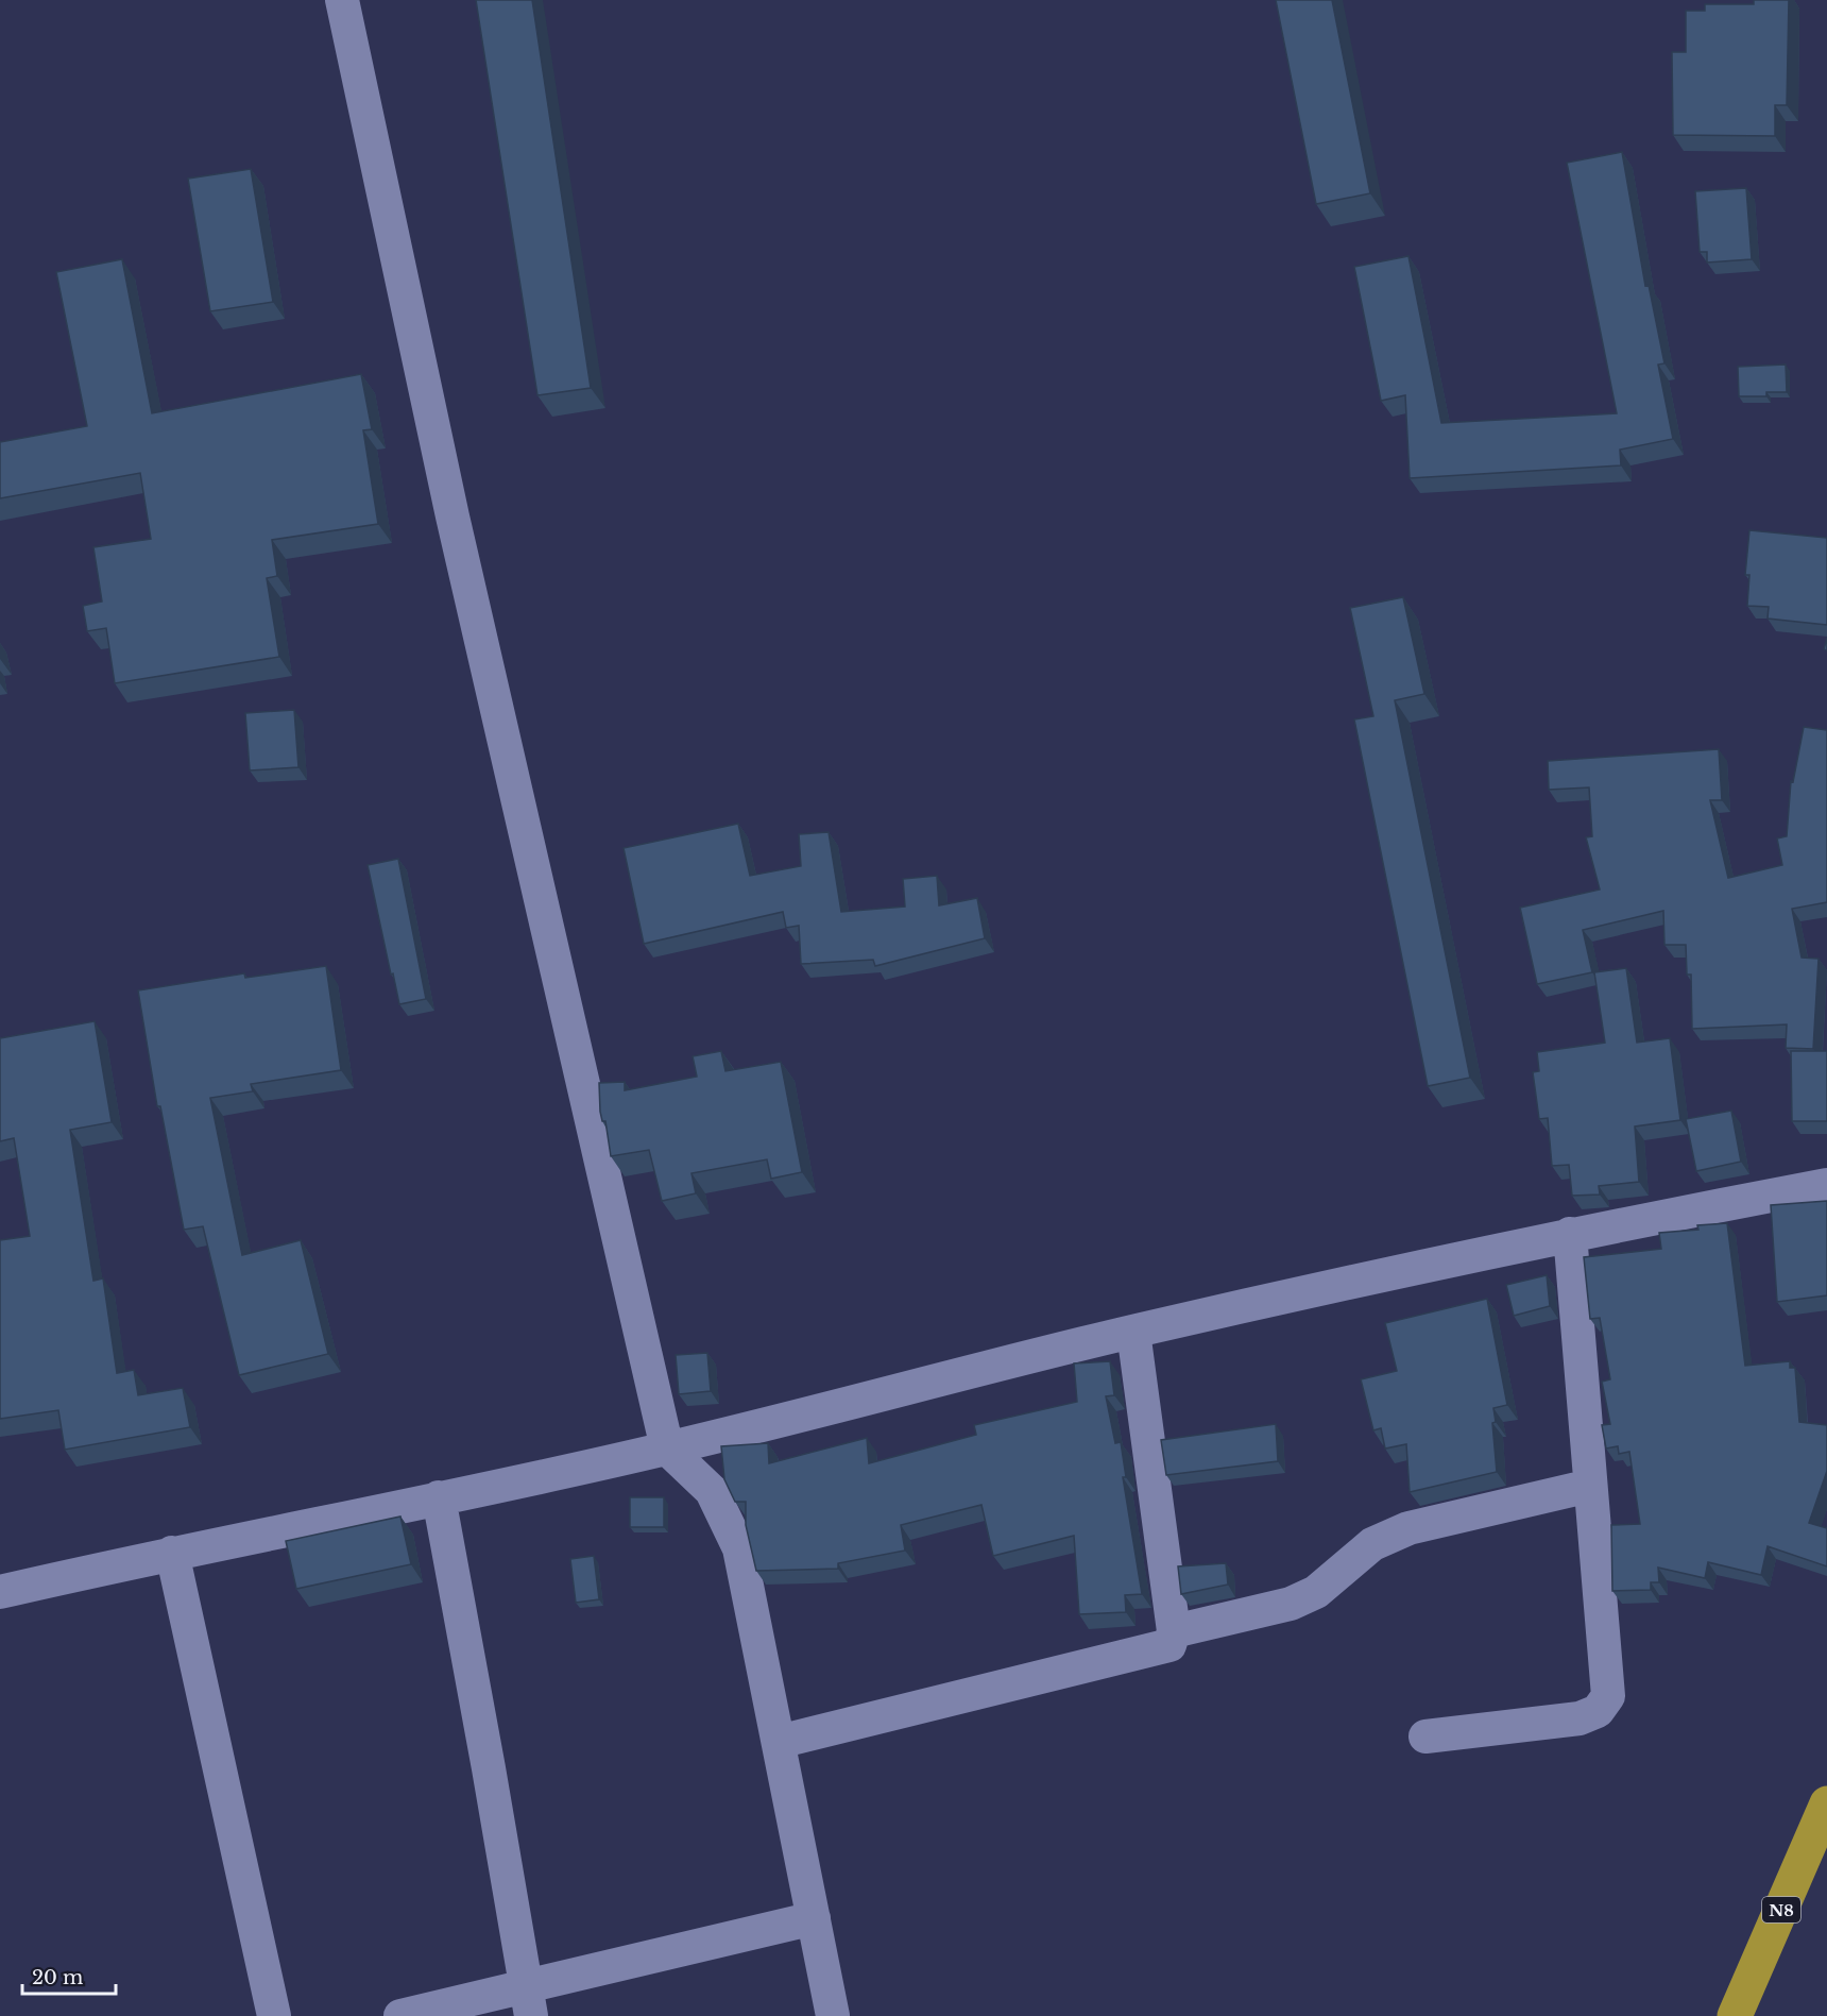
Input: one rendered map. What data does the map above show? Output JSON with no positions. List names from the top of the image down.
{
  "streets": {
    "highway": ["N8"]
  },
  "scale_bar": "20 m"
}
